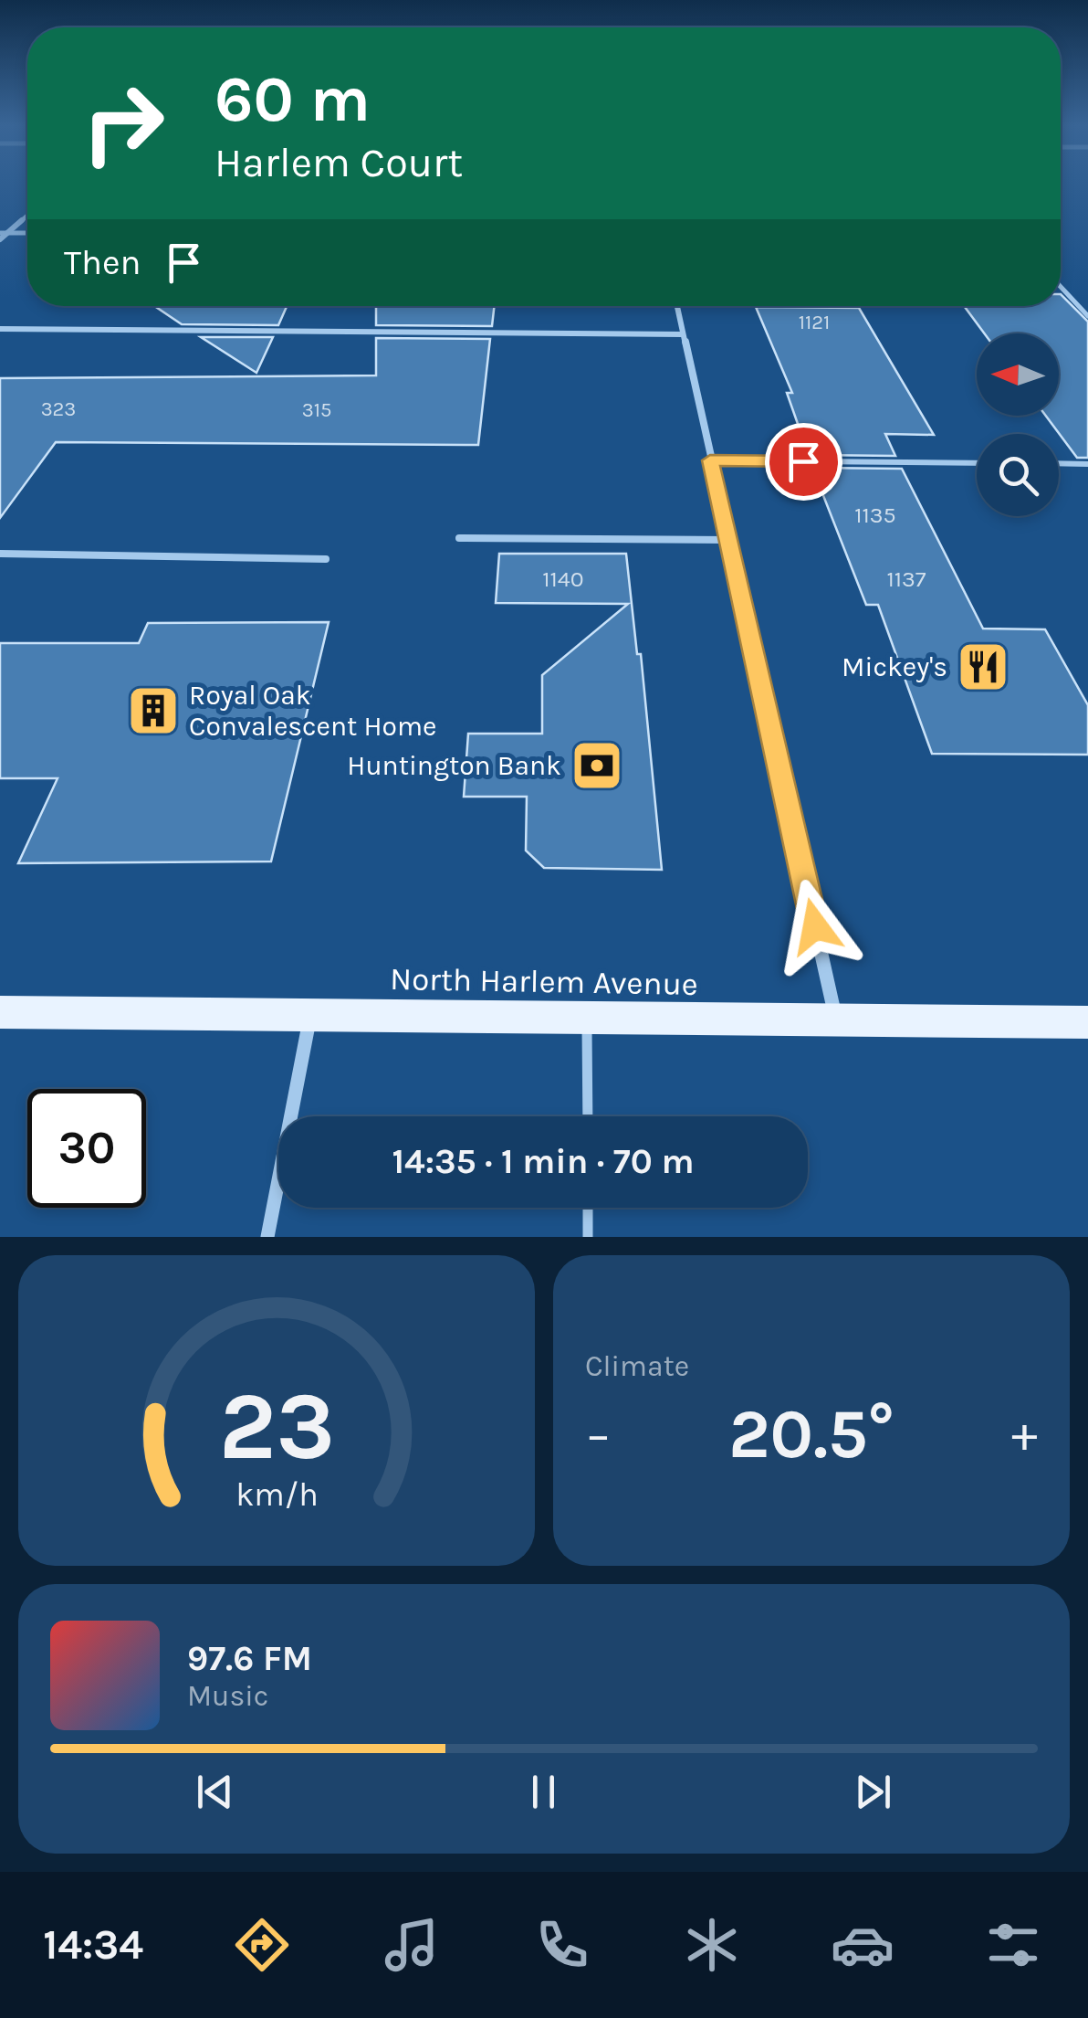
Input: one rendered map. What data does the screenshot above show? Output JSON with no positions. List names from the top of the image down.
{
  "streets": {
    "main road": ["North Harlem Avenue"]
  },
  "places": {
    "restaurant": ["Mickey's"],
    "building": ["Royal Oak Convalescent Home"],
    "bank": ["Huntington Bank"]
  },
  "house_numbers": [
    "1121",
    "323",
    "315",
    "1135",
    "1140",
    "1137"
  ],
  "north": "left",
  "page": {
    "turn": ["60 m", "Harlem Court"],
    "then": "Then",
    "limit": "30",
    "trip": "14:35 · 1 min · 70 m",
    "tile": "Climate",
    "heat": ["−", "20.5°", "+"],
    "song": ["97.6 FM", "Music"],
    "tabs": "14:34",
    "gauge": ["23", "km/h"]
  }
}
